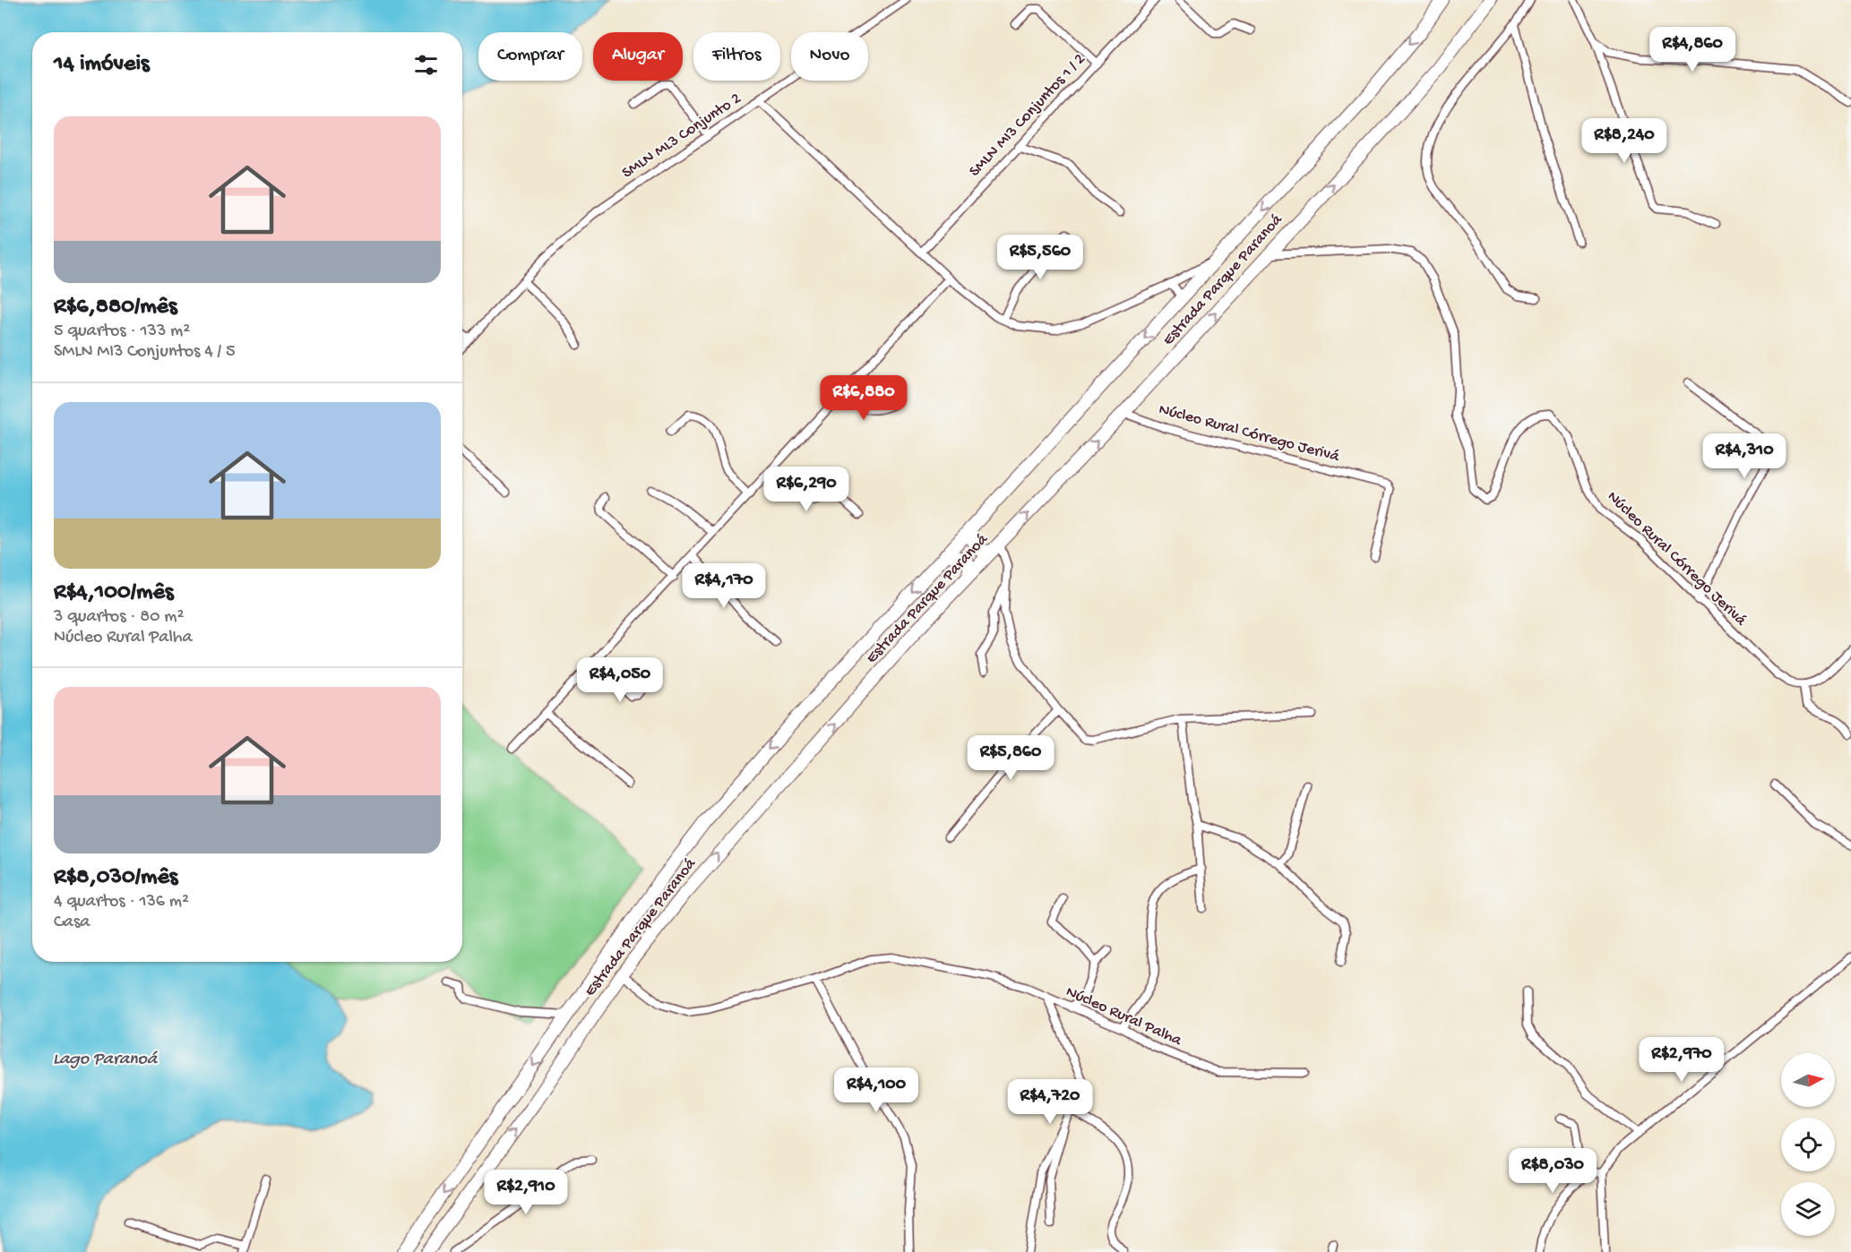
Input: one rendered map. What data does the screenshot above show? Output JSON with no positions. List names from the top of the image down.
{
  "streets": {
    "main road": ["Estrada Parque Paranoá"],
    "street": [
      "SMLN MI3 Conjuntos 1 / 2",
      "SMLN ML3 Conjunto 2",
      "Núcleo Rural Córrego Jerivá",
      "Núcleo Rural Palha"
    ]
  },
  "crossings": [
    ["Estrada Parque Paranoá", "Núcleo Rural Córrego Jerivá"]
  ],
  "water": ["Lago Paranoá"],
  "north": "right",
  "page": {
    "price": [
      "R$4,860",
      "R$8,240",
      "R$5,560",
      "R$6,880",
      "R$4,310",
      "R$6,290",
      "R$4,170",
      "R$4,050",
      "R$5,860",
      "R$2,970",
      "R$4,100",
      "R$4,720",
      "R$8,030",
      "R$2,910"
    ],
    "chip": [
      "Comprar",
      "Alugar",
      "Filtros",
      "Novo"
    ],
    "heading": "14 imóveis",
    "list": [
      {
        "name": "R$6,880/mês",
        "note": "5 quartos · 133 m² · SMLN MI3 Conjuntos 4 / 5"
      },
      {
        "name": "R$4,100/mês",
        "note": "3 quartos · 80 m² · Núcleo Rural Palha"
      },
      {
        "name": "R$8,030/mês",
        "note": "4 quartos · 136 m² · Casa"
      }
    ]
  }
}
